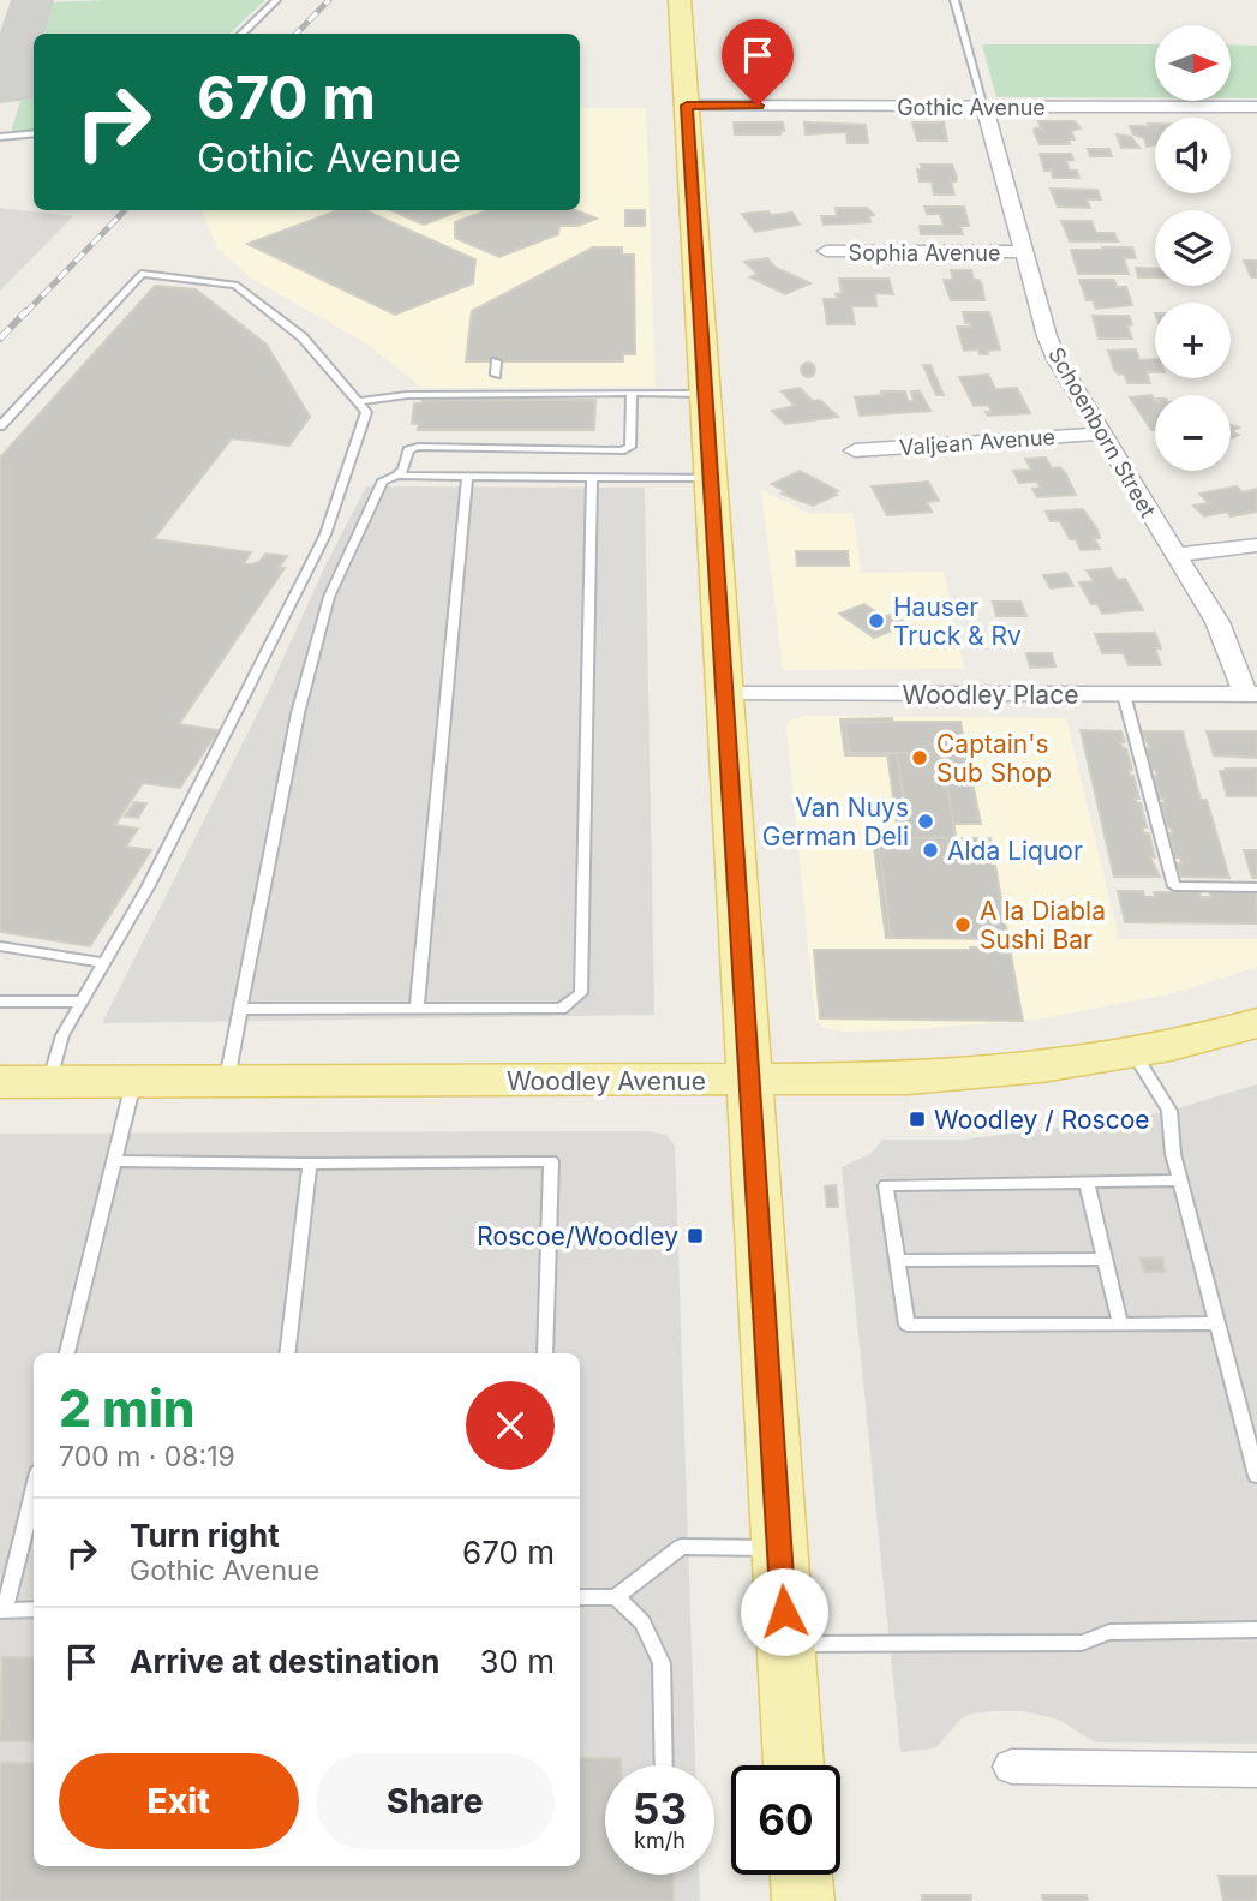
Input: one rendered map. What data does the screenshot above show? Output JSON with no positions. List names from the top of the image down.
{
  "streets": {
    "main road": ["Woodley Avenue"],
    "street": [
      "Gothic Avenue",
      "Sophia Avenue",
      "Schoenborn Street",
      "Valjean Avenue",
      "Woodley Place"
    ]
  },
  "crossings": [
    ["Gothic Avenue", "Schoenborn Street"],
    ["Sophia Avenue", "Schoenborn Street"],
    ["Schoenborn Street", "Valjean Avenue"],
    ["Schoenborn Street", "Woodley Place"]
  ],
  "places": {
    "other": [
      "Hauser Truck & Rv",
      "Captain's Sub Shop",
      "Van Nuys German Deli",
      "Alda Liquor",
      "A la Diabla Sushi Bar"
    ],
    "transit": ["Woodley / Roscoe", "Roscoe/Woodley"]
  },
  "north": "right",
  "page": {
    "map_buttons": ["+", "−"],
    "turn": ["670 m", "Gothic Avenue"],
    "heading": ["2 min", "700 m · 08:19"],
    "list": [
      {
        "name": "Turn right",
        "note": "Gothic Avenue",
        "value": "670 m"
      },
      {
        "name": "Arrive at destination",
        "value": "30 m"
      }
    ],
    "buttons": ["Exit", "Share"],
    "speed": "53 km/h",
    "limit": "60"
  }
}
